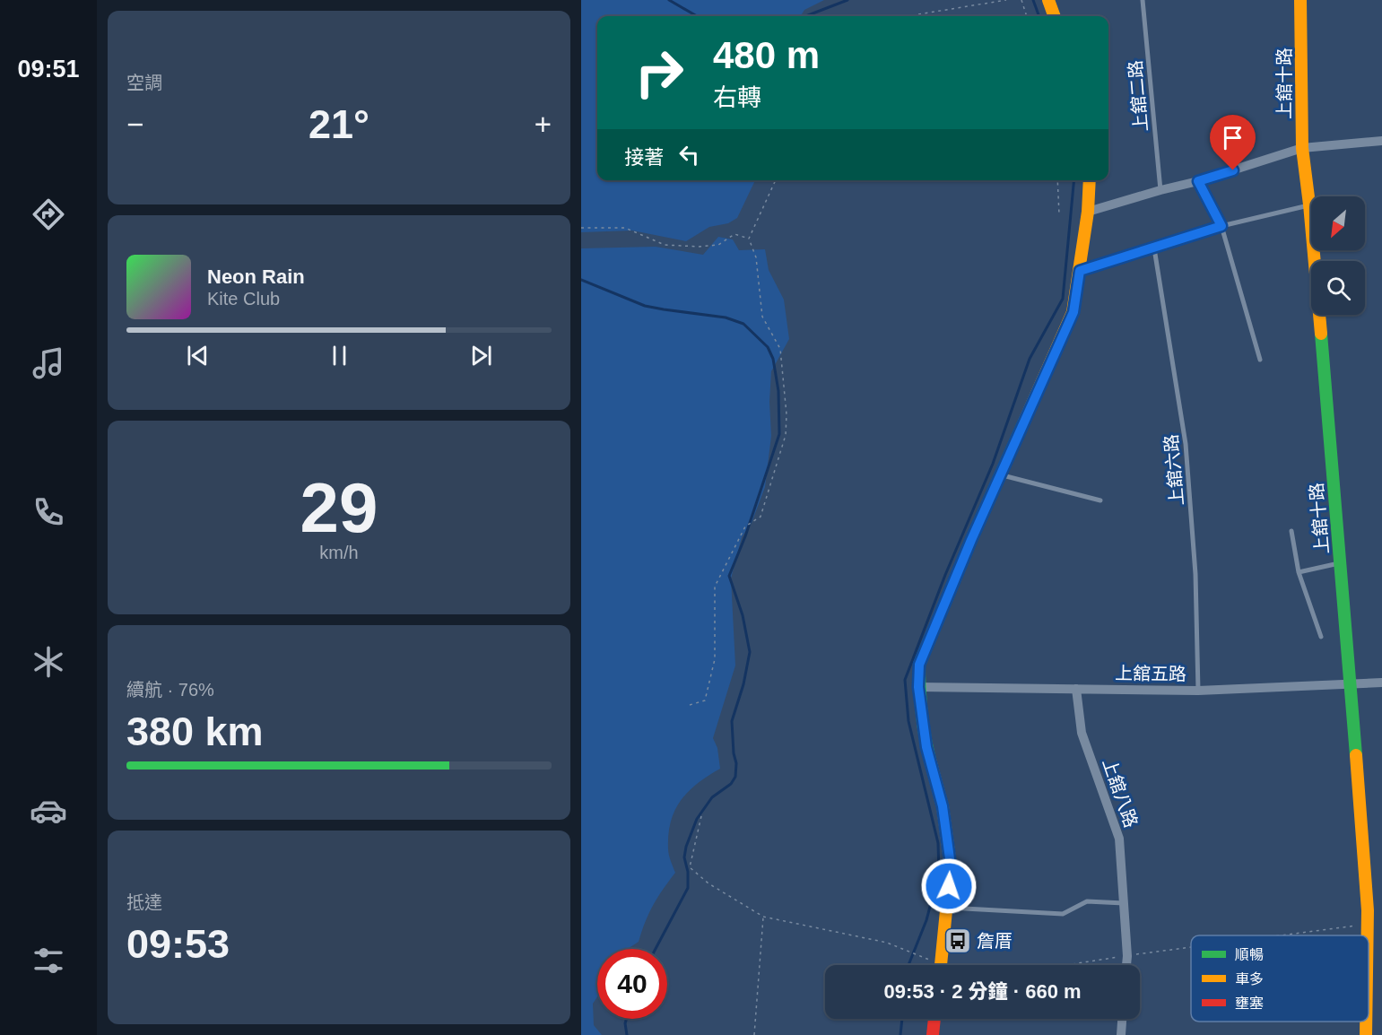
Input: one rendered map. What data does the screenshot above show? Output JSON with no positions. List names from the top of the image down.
{
  "streets": {
    "street": ["上舘十路", "上舘五路", "上舘八路"],
    "lane": ["上舘二路", "上舘六路"]
  },
  "crossings": [
    ["上舘十路", "上舘五路"],
    ["上舘六路", "上舘五路"],
    ["上舘五路", "上舘八路"]
  ],
  "places": {
    "bus stop": ["詹厝"]
  },
  "legend": ["順暢", "車多", "壅塞"],
  "north": "bottom left",
  "page": {
    "tabs": "09:51",
    "tile": [
      "空調",
      ["29", "km/h"],
      ["續航 · 76%", "380 km"],
      ["抵達", "09:53"]
    ],
    "turn": ["480 m", "右轉"],
    "heat": ["−", "21°", "+"],
    "then": "接著",
    "song": ["Neon Rain", "Kite Club"],
    "limit": "40",
    "trip": "09:53 · 2 分鐘 · 660 m"
  }
}
